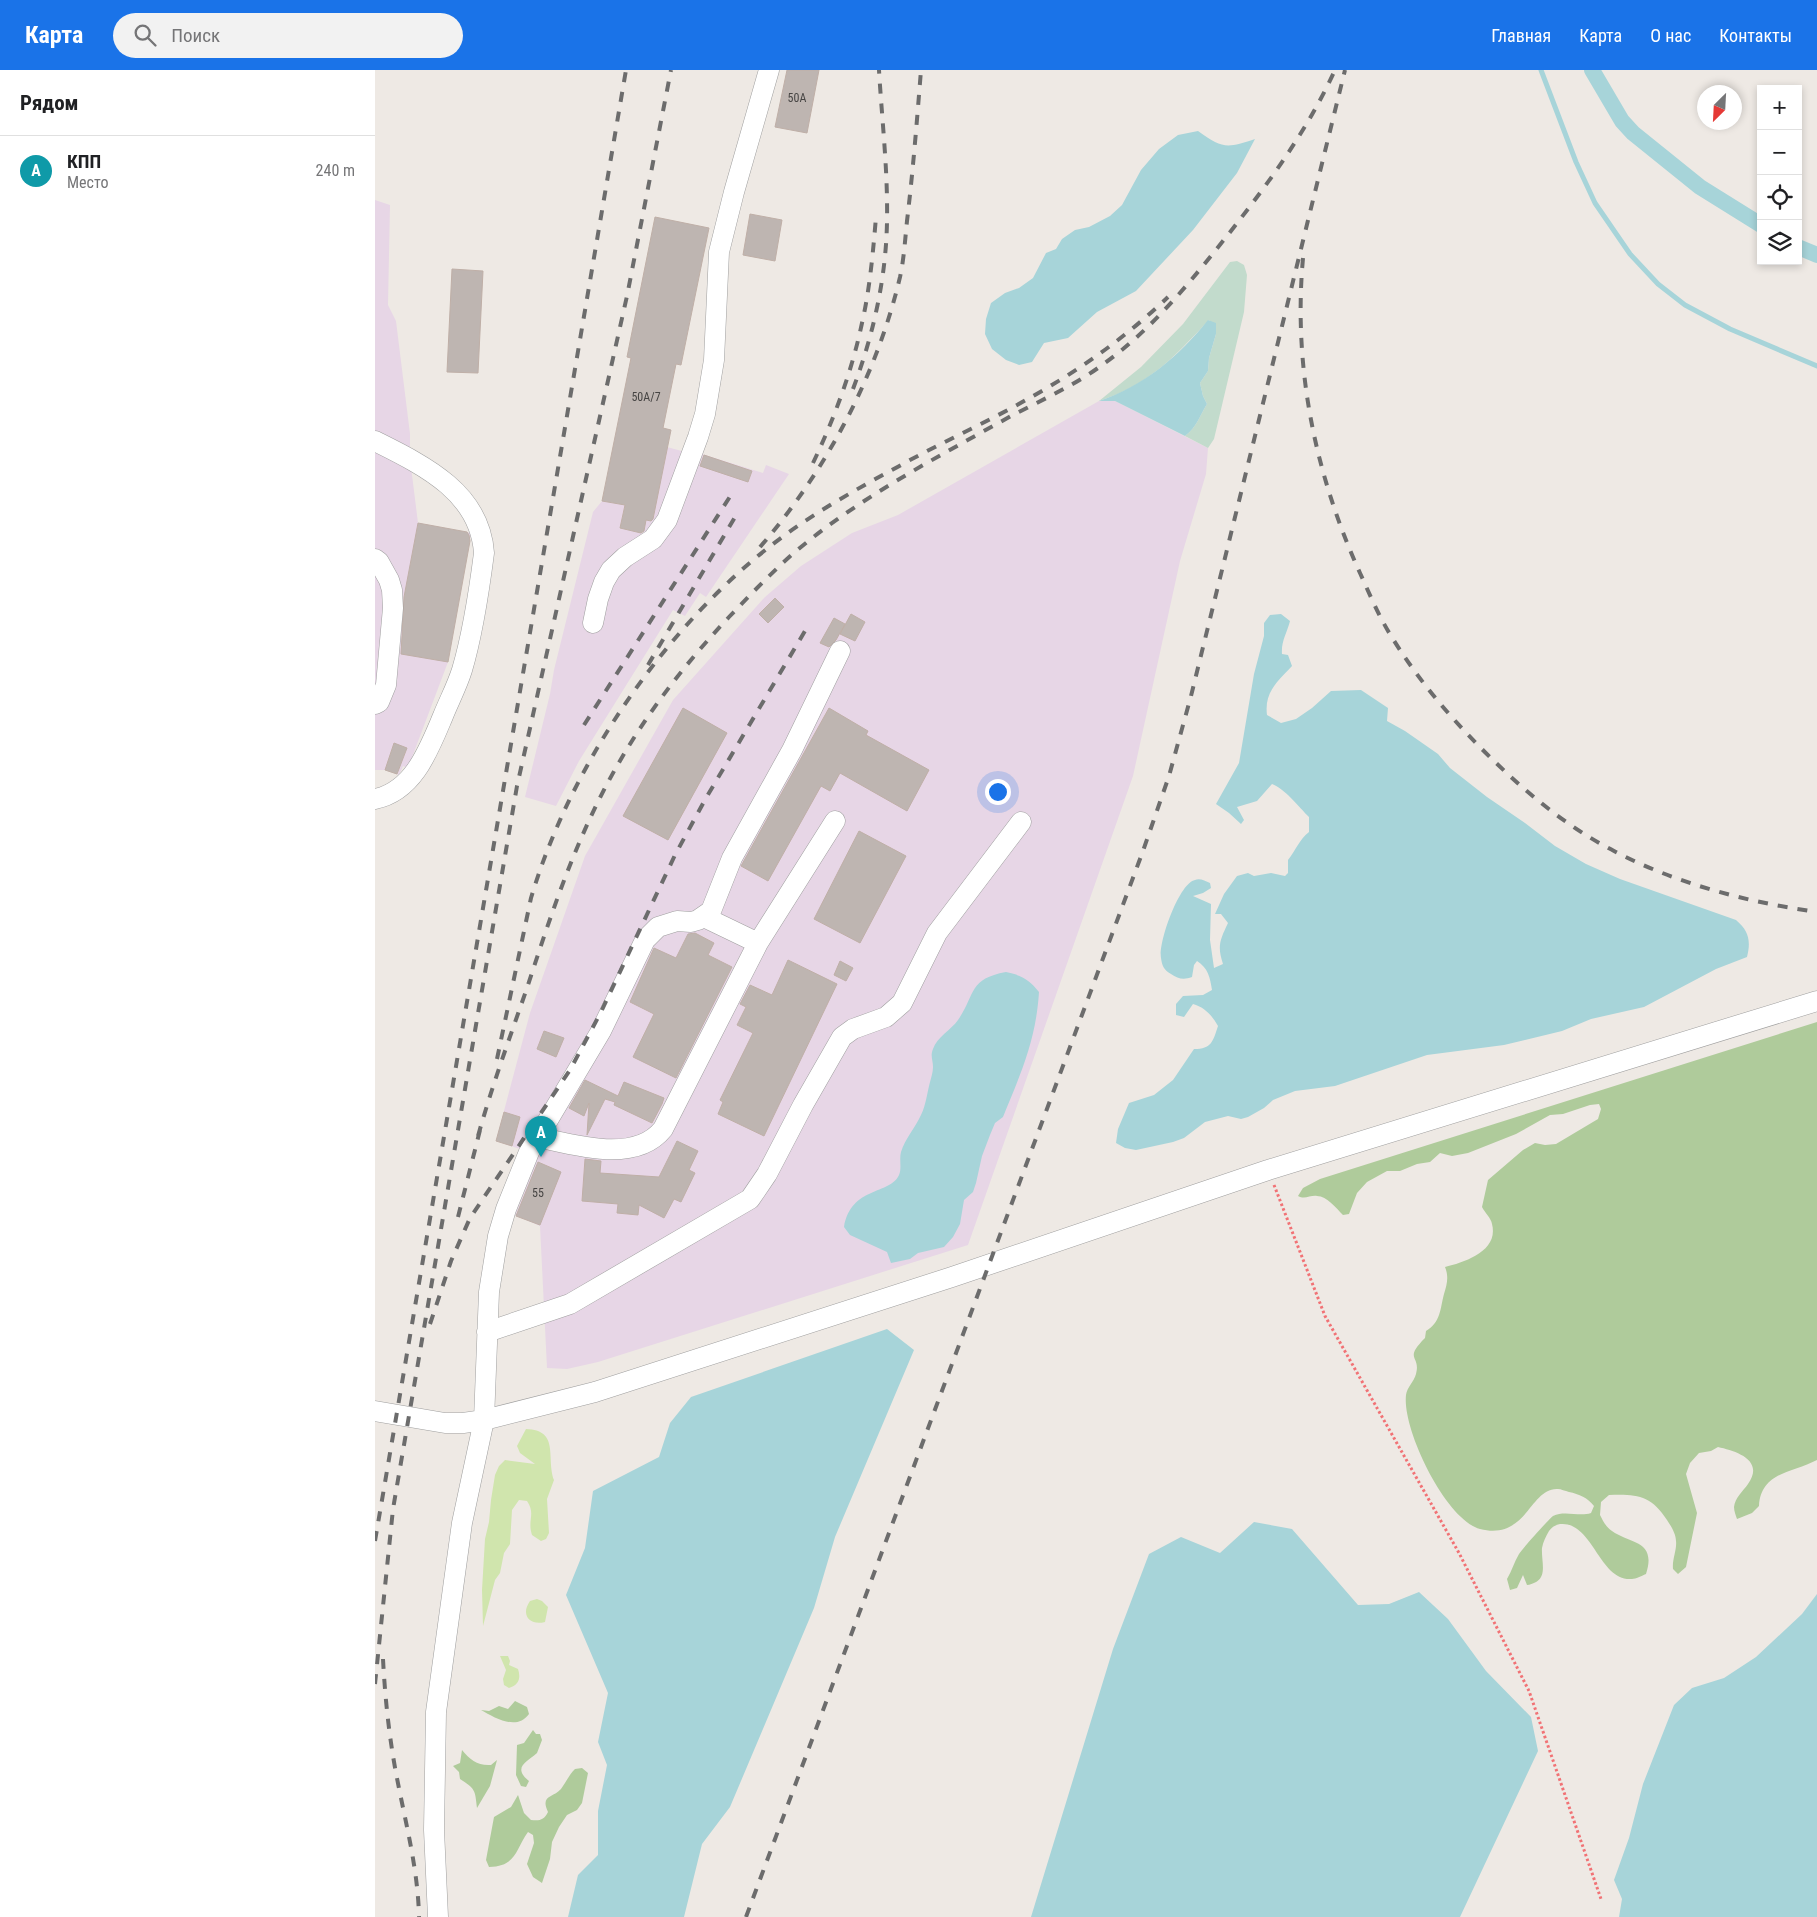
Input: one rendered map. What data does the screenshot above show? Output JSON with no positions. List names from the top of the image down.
{
  "house_numbers": ["50А", "50А/7", "55"],
  "north": "bottom left",
  "page": {
    "header": "Карта",
    "search": "Поиск",
    "nav": [
      "Главная",
      "Карта",
      "О нас",
      "Контакты"
    ],
    "heading": "Рядом",
    "map_buttons": ["+", "−"],
    "list": [
      {
        "mark": "A",
        "name": "КПП",
        "note": "Место",
        "value": "240 m"
      }
    ],
    "pins": "A"
  }
}
